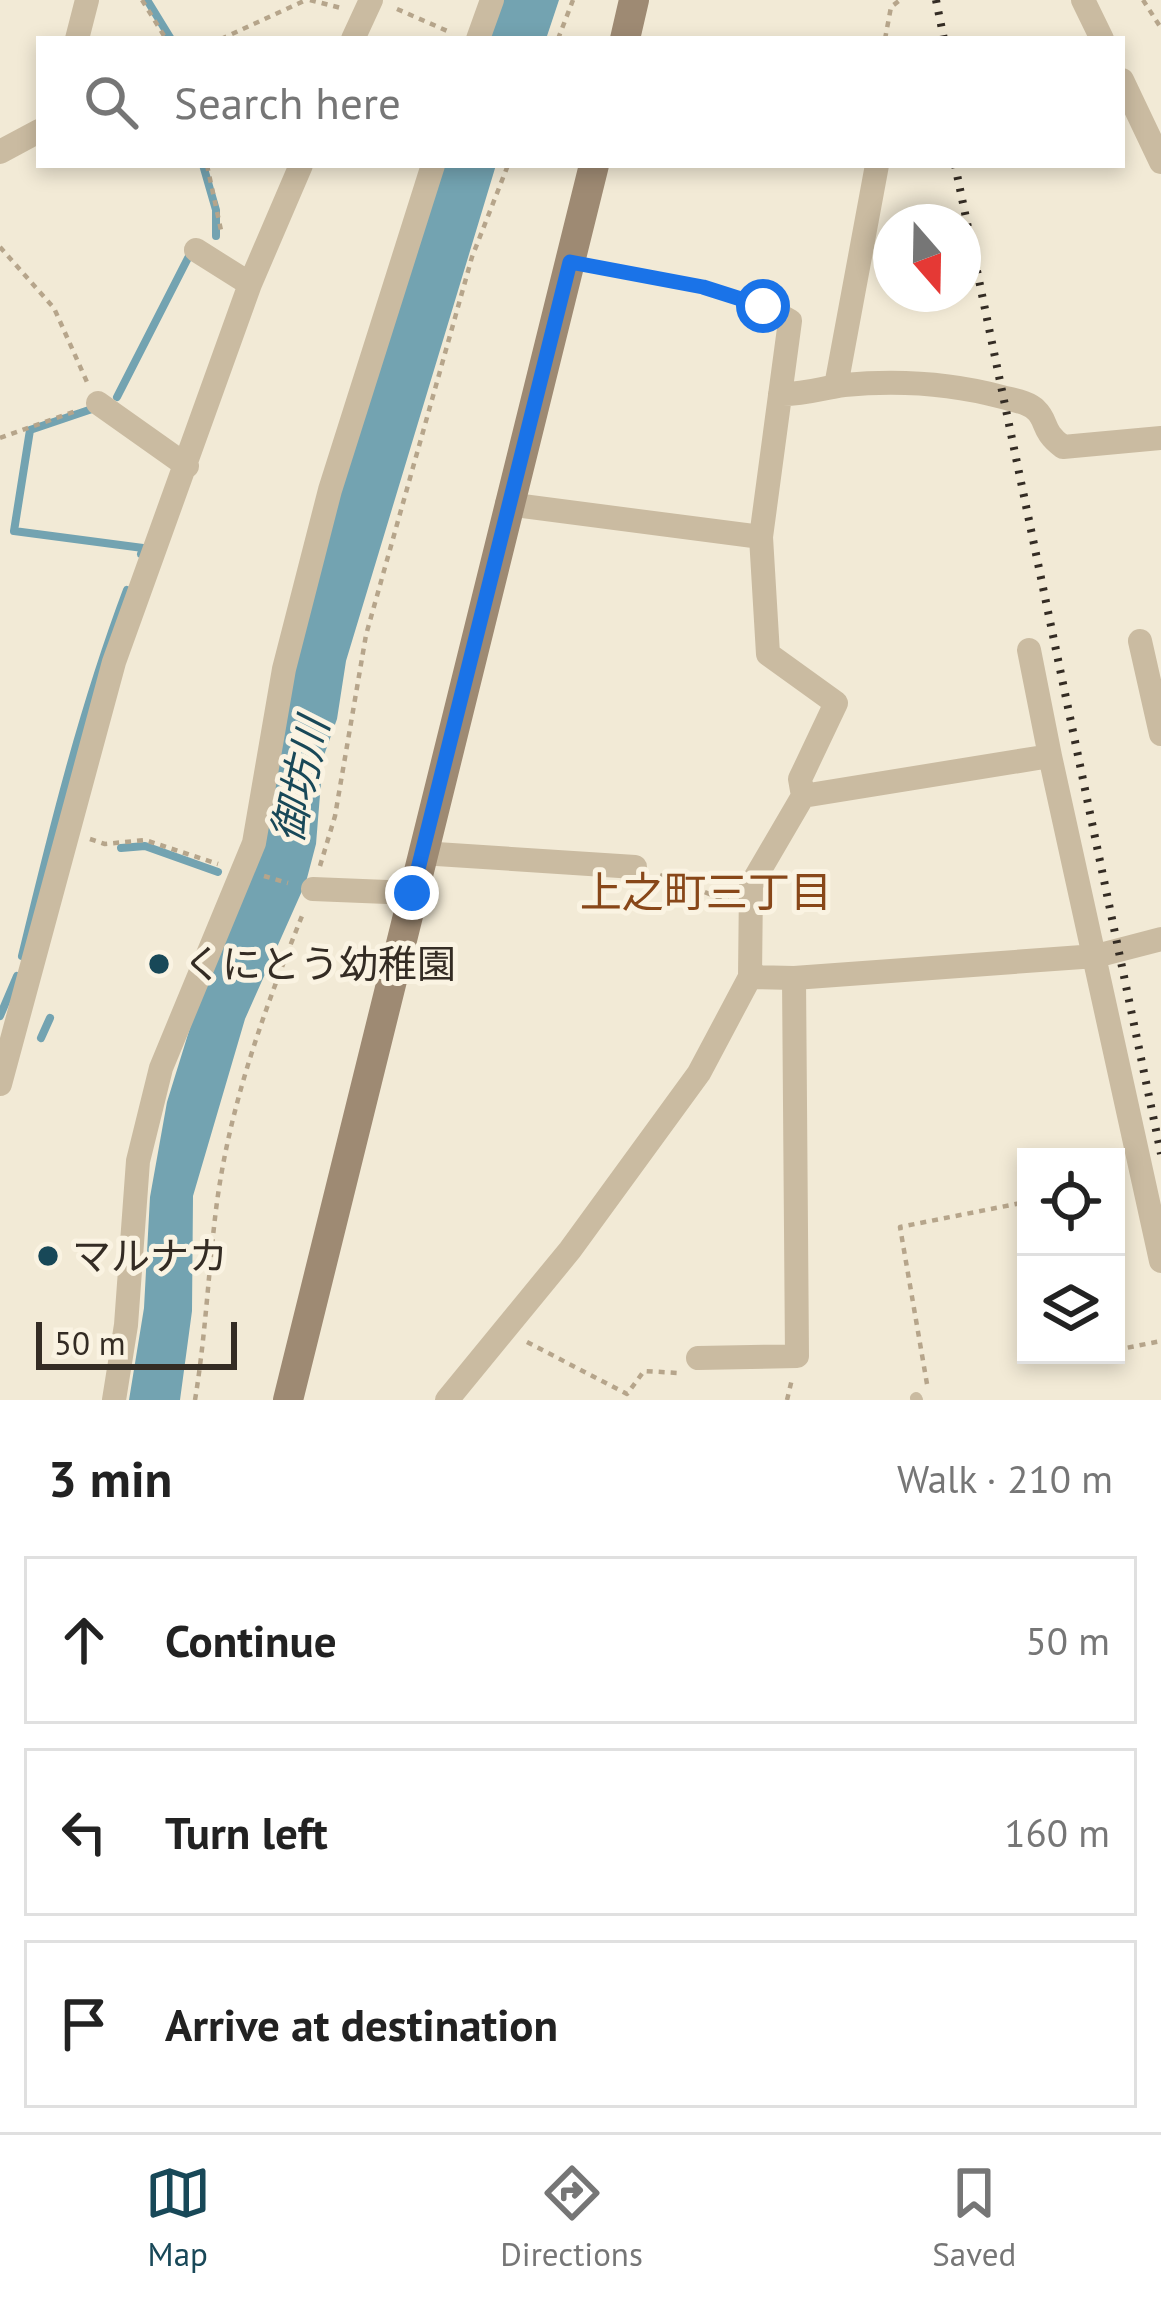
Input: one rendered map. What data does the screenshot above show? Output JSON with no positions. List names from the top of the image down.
{
  "districts": ["上之町三丁目"],
  "water": ["御坊川"],
  "places": ["くにとう幼稚園", "マルナカ"],
  "scale_bar": "50 m",
  "north": "bottom",
  "page": {
    "search": "Search here",
    "scale": "50 m",
    "heading": ["3 min", "Walk · 210 m"],
    "list": [
      ["Continue", "50 m"],
      ["Turn left", "160 m"],
      "Arrive at destination"
    ],
    "nav": ["Map", "Directions", "Saved"]
  }
}
